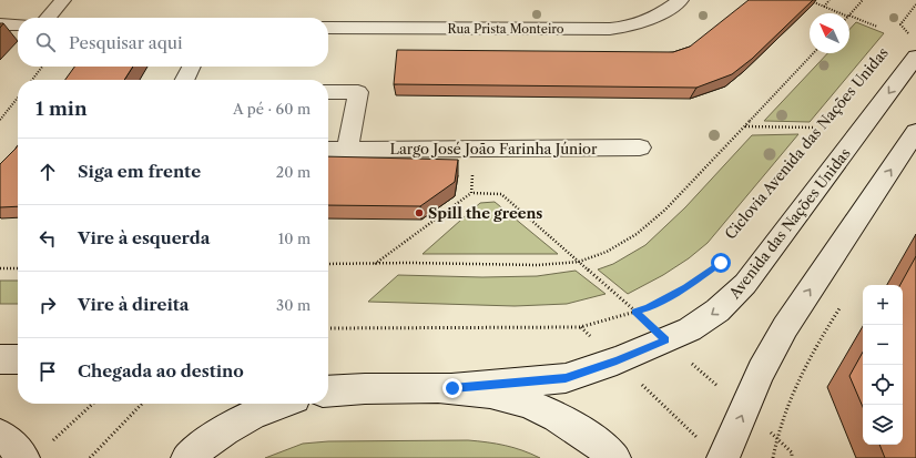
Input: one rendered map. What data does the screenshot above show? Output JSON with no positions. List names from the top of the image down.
{
  "streets": {
    "main road": ["Rua Prista Monteiro", "Largo José João Farinha Júnior", "Avenida das Nações Unidas"],
    "path": ["Ciclovia Avenida das Nações Unidas"]
  },
  "crossings": [
    ["Ciclovia Avenida das Nações Unidas", "Avenida das Nações Unidas"]
  ],
  "places": ["Spill the greens"],
  "north": "top left",
  "page": {
    "search": "Pesquisar aqui",
    "heading": ["1 min", "A pé · 60 m"],
    "list": [
      ["Siga em frente", "20 m"],
      ["Vire à esquerda", "10 m"],
      ["Vire à direita", "30 m"],
      "Chegada ao destino"
    ],
    "map_buttons": ["+", "−"]
  }
}
